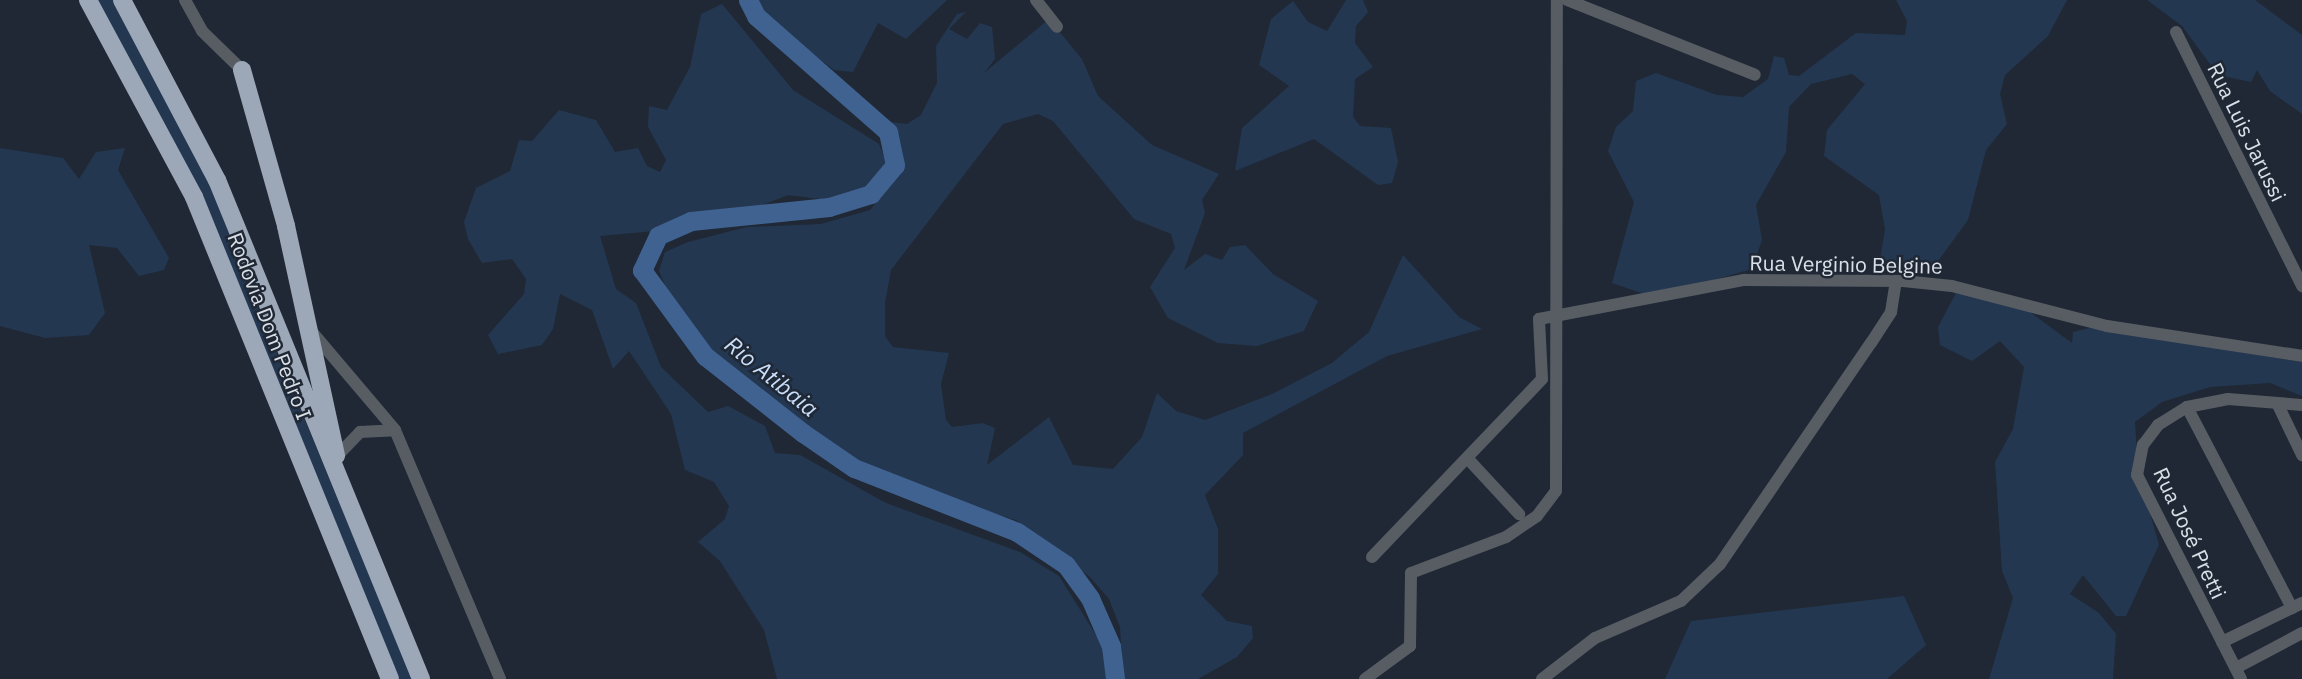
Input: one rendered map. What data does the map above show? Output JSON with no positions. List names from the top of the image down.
{
  "streets": {
    "highway": ["Rodovia Dom Pedro I"],
    "street": ["Rua Luis Jarussi", "Rua Verginio Belgine", "Rua José Pretti"]
  },
  "water": ["Rio Atibaia"]
}
